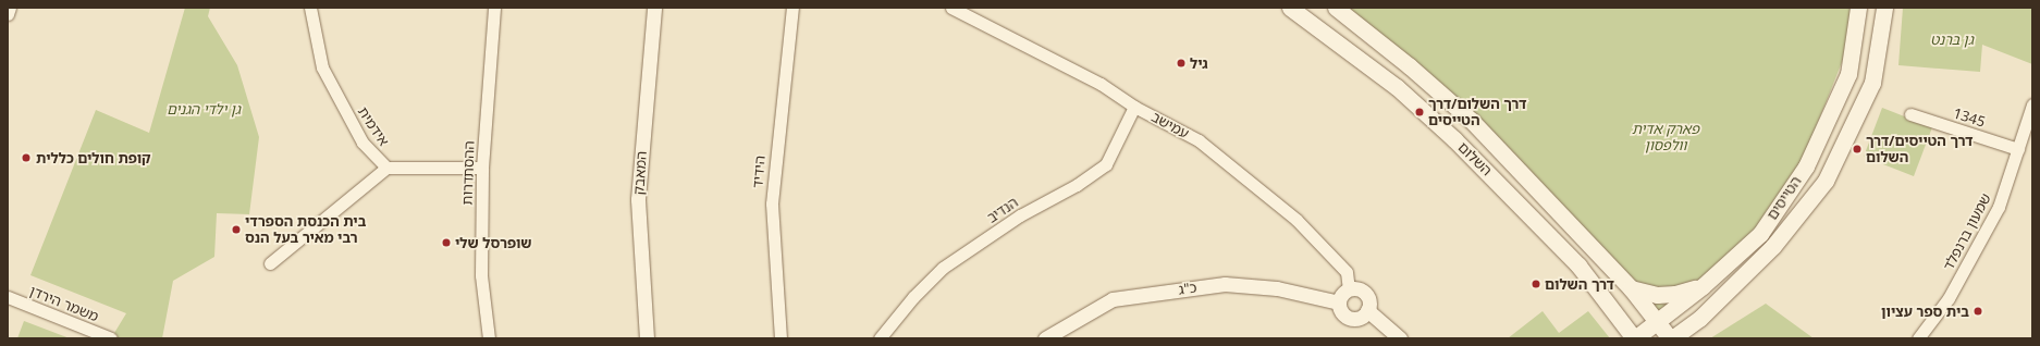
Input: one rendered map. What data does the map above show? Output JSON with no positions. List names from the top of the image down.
{
  "streets": {
    "main road": ["השלום", "הטייסים"],
    "street": [
      "1345",
      "עמישב",
      "אידמית",
      "הידיד",
      "ההסתדרות",
      "המאבק",
      "הנדיב",
      "שמעון ברנפלד",
      "כ\"ג",
      "משמר הירדן"
    ]
  },
  "crossings": [
    ["1345", "שמעון ברנפלד"],
    ["עמישב", "הנדיב"],
    ["עמישב", "כ\"ג"],
    ["אידמית", "ההסתדרות"],
    ["השלום", "הטייסים"]
  ],
  "parks": ["גן ברנט", "גן ילדי הגנים", "פארק אדית וולפסון"],
  "places": [
    "גיל",
    "דרך השלום/דרך הטייסים",
    "דרך הטייסים/דרך השלום",
    "קופת חולים כללית",
    "בית הכנסת הספרדי רבי מאיר בעל הנס",
    "שופרסל שלי",
    "דרך השלום",
    "בית ספר עציון"
  ]
}
